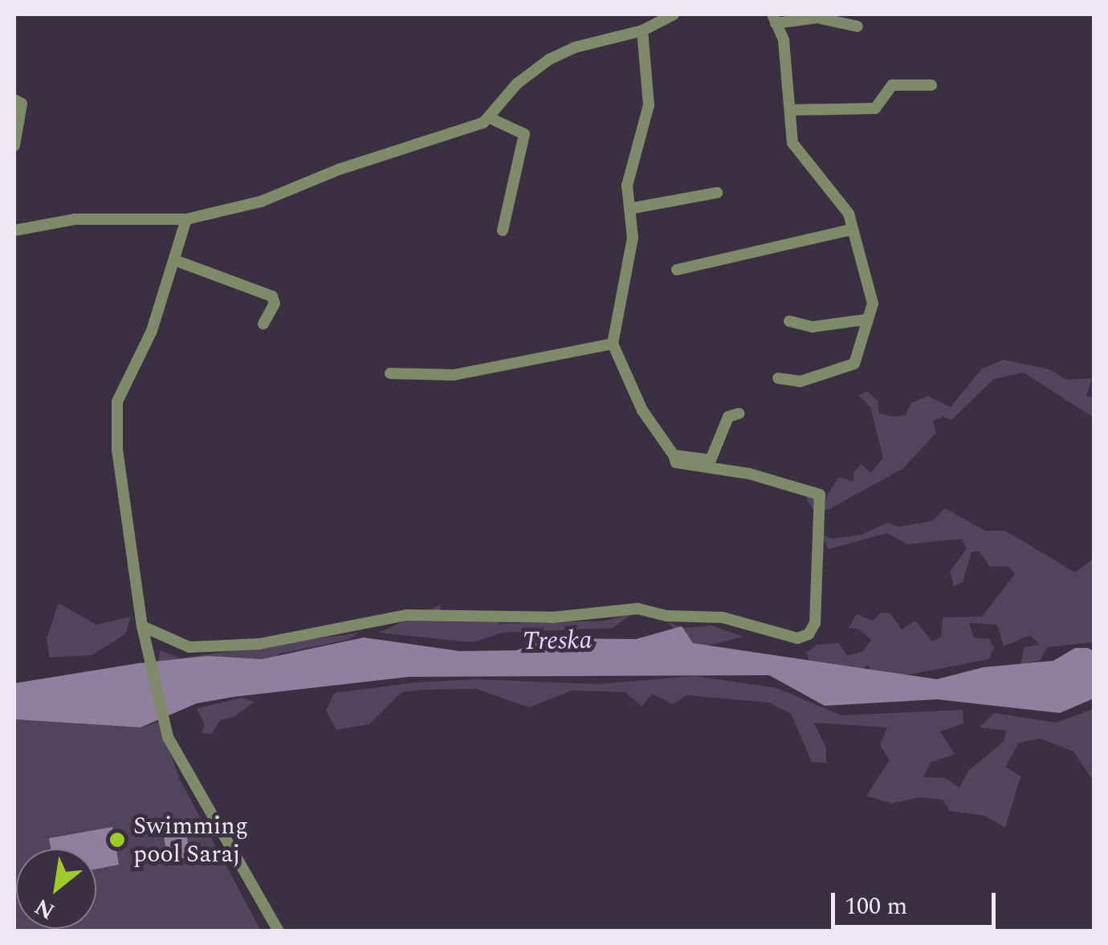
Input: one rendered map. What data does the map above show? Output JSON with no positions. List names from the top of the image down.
{
  "water": ["Treska"],
  "places": ["Swimming pool Saraj"],
  "scale_bar": "100 m",
  "north": "bottom left"
}
